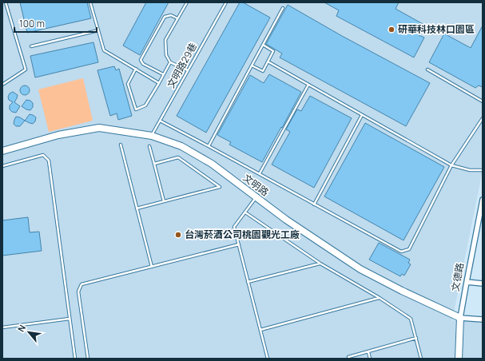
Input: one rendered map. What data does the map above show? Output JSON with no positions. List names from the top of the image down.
{
  "streets": {
    "street": ["文明路", "文德路"],
    "lane": ["文明路29巷"]
  },
  "crossings": [
    ["文明路29巷", "文明路"],
    ["文明路", "文德路"]
  ],
  "places": ["研華科技林口園區", "台灣菸酒公司桃園觀光工廠"],
  "scale_bar": "100 m",
  "north": "top left"
}
